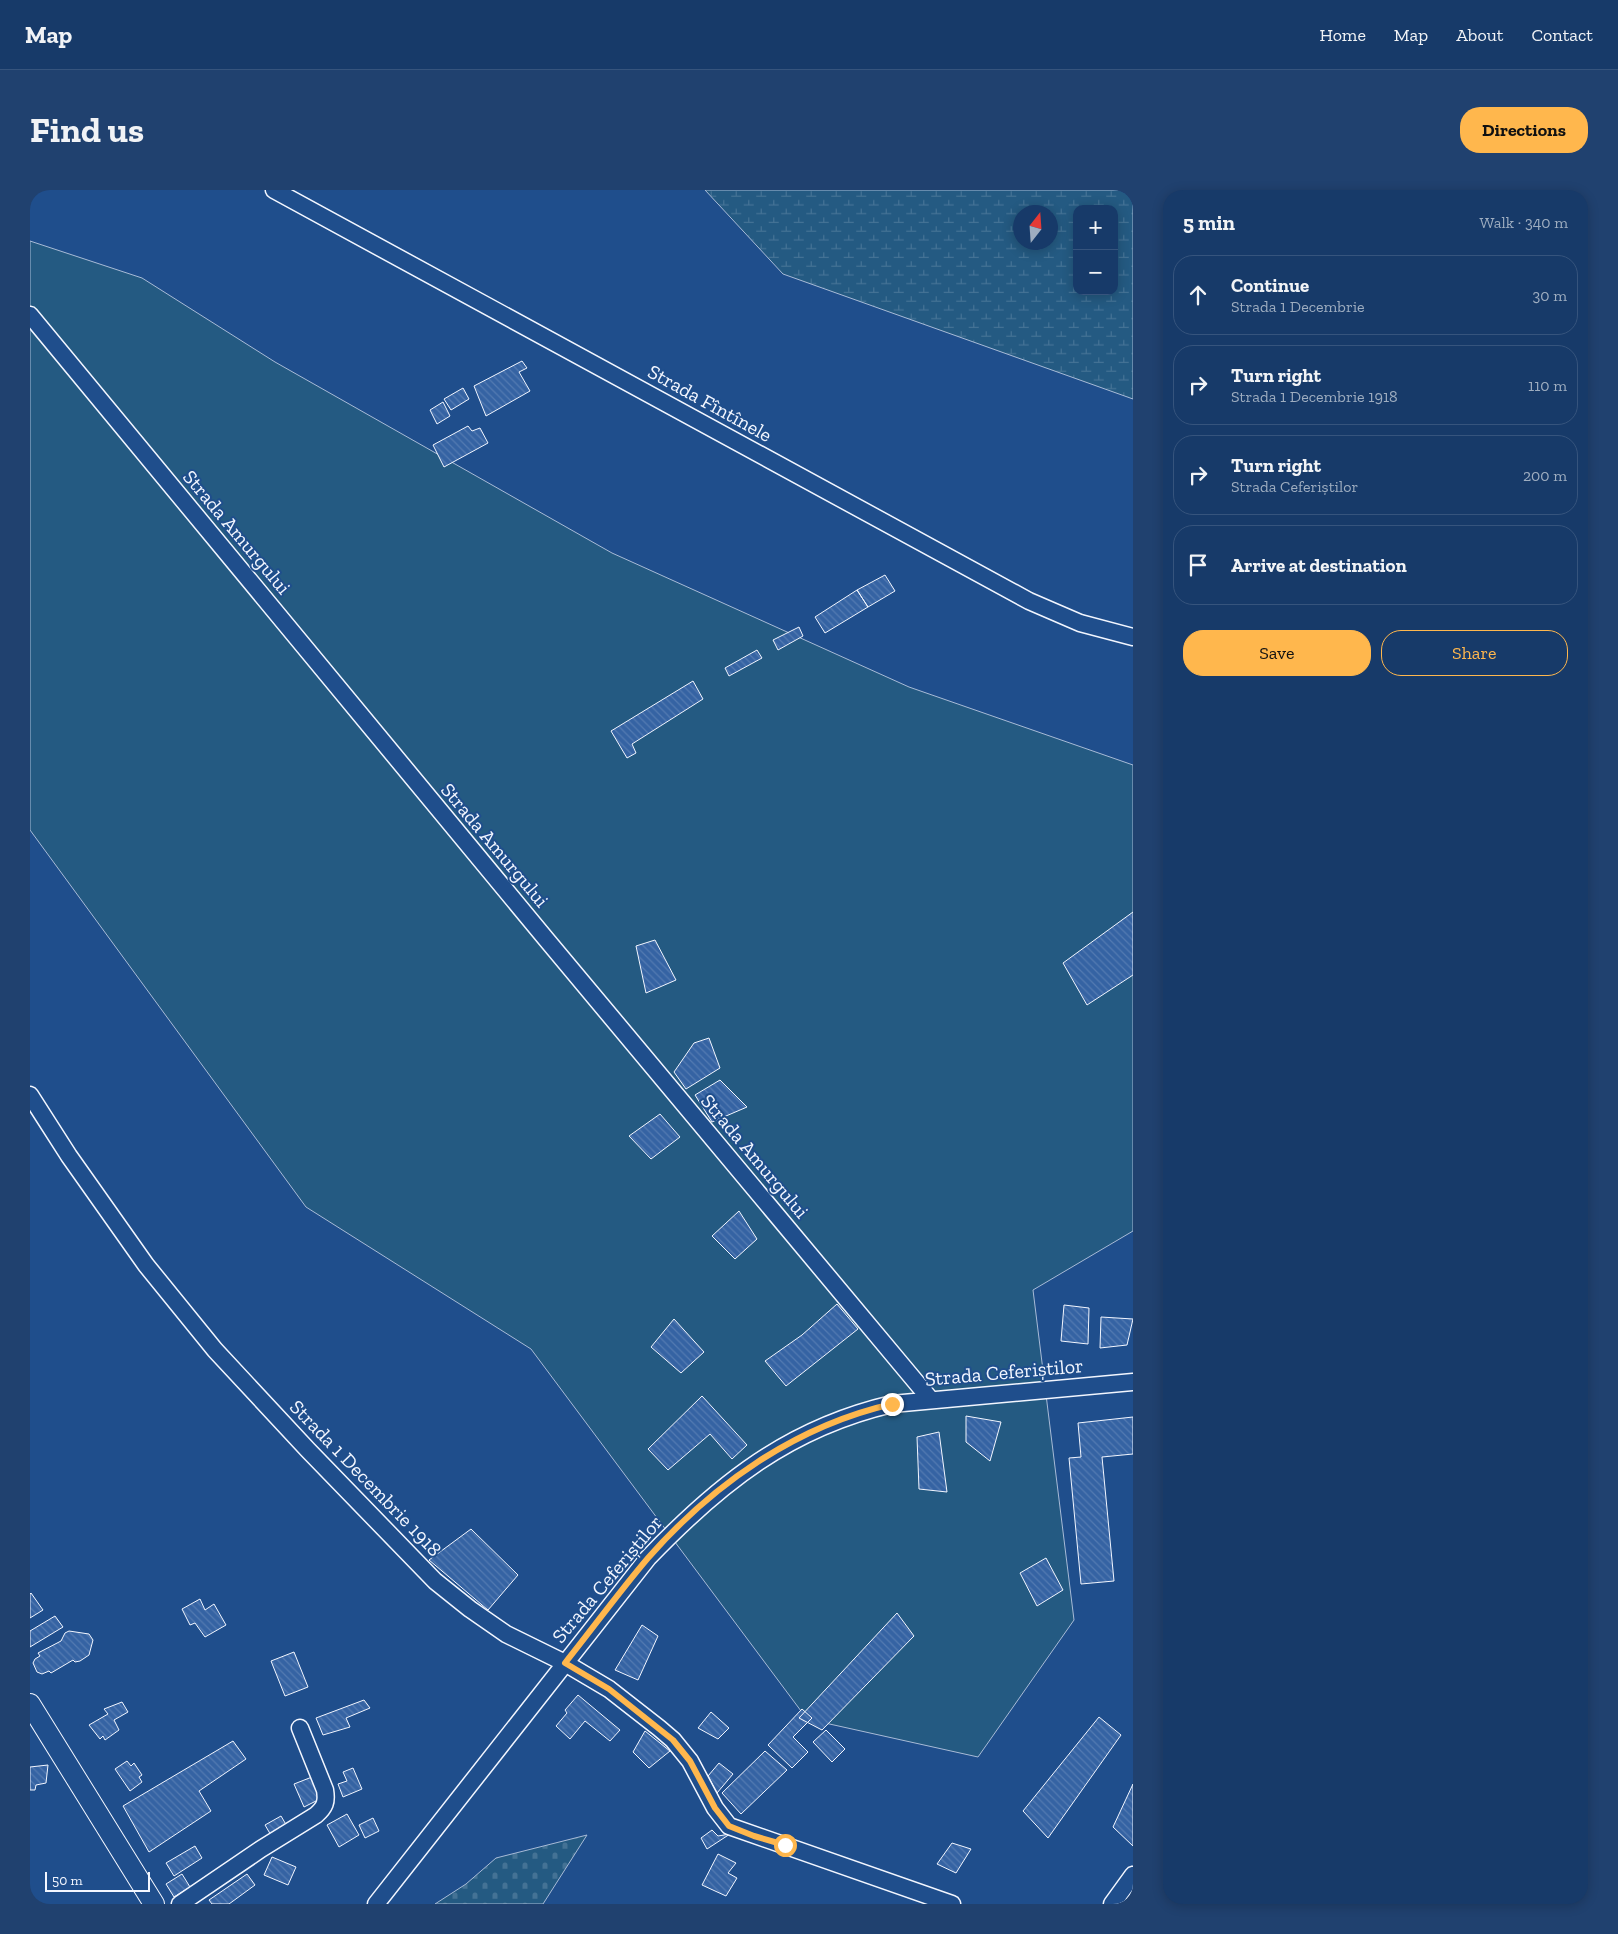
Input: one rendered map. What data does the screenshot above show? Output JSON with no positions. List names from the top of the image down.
{
  "streets": {
    "street": [
      "Strada Fîntînele",
      "Strada Amurgului",
      "Strada Ceferiștilor",
      "Strada 1 Decembrie 1918"
    ]
  },
  "crossings": [
    ["Strada Amurgului", "Strada Ceferiștilor"],
    ["Strada Ceferiștilor", "Strada 1 Decembrie 1918"]
  ],
  "scale_bar": "50 m",
  "north": "top",
  "page": {
    "header": "Map",
    "nav": [
      "Home",
      "Map",
      "About",
      "Contact"
    ],
    "buttons": [
      "Directions",
      ["Save", "Share"]
    ],
    "title": "Find us",
    "heading": ["5 min", "Walk · 340 m"],
    "map_buttons": ["+", "−"],
    "list": [
      ["Continue", "Strada 1 Decembrie", "30 m"],
      ["Turn right", "Strada 1 Decembrie 1918", "110 m"],
      ["Turn right", "Strada Ceferiștilor", "200 m"],
      "Arrive at destination"
    ],
    "scale": "50 m"
  }
}
